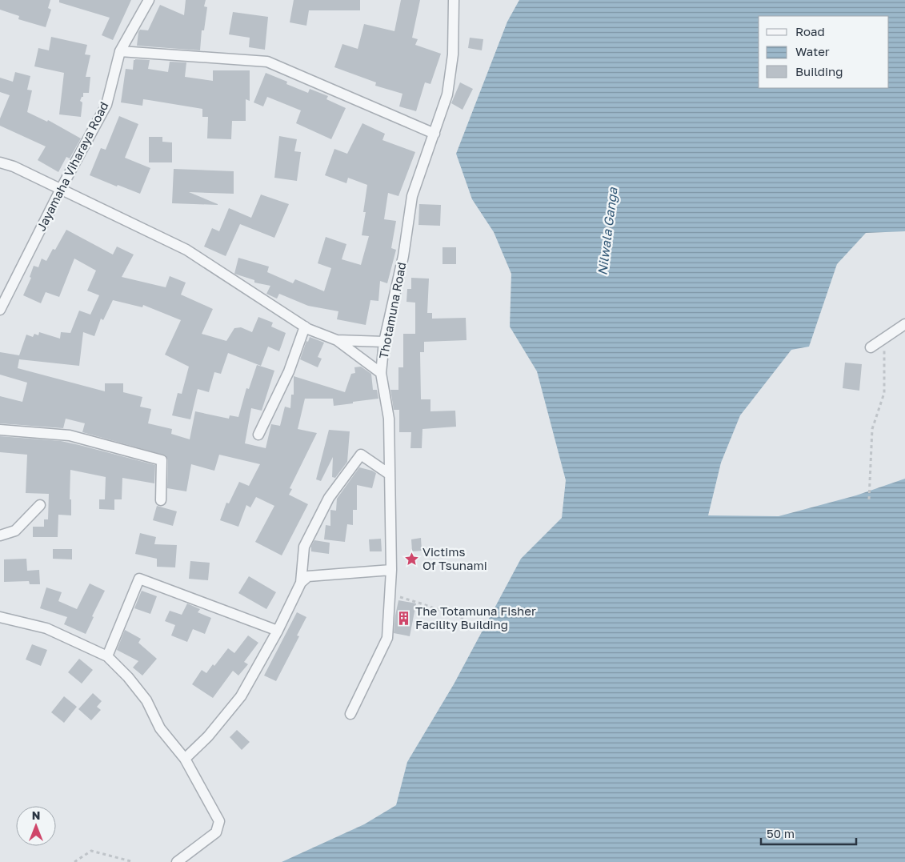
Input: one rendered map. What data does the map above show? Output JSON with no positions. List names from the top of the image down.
{
  "streets": {
    "street": ["Jayamaha Viharaya Road", "Thotamuna Road"]
  },
  "water": ["Nilwala Ganga"],
  "places": {
    "place": ["Victims Of Tsunami"],
    "building": ["The Totamuna Fisher Facility Building"]
  },
  "legend": ["Road", "Water", "Building"],
  "scale_bar": "50 m",
  "north": "top"
}
